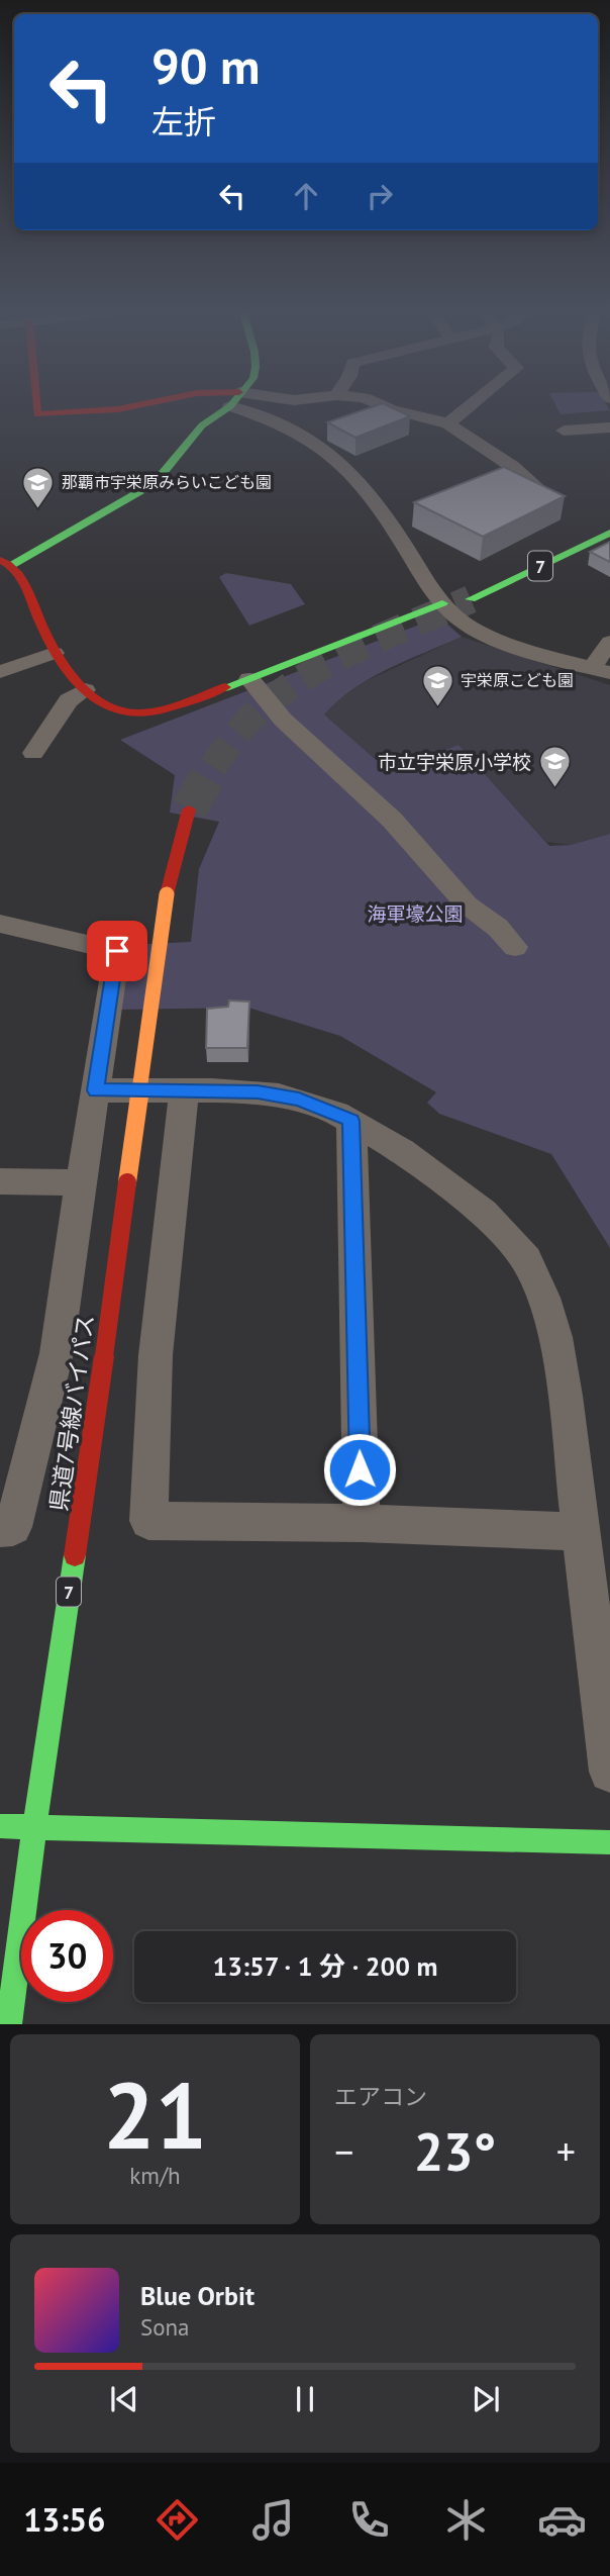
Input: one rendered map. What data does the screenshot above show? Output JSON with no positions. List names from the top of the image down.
{
  "streets": {
    "street": ["7", "県道7号線バイパス"]
  },
  "parks": ["海軍壕公園"],
  "places": {
    "school or university": ["那覇市宇栄原みらいこども園", "宇栄原こども園", "市立宇栄原小学校"]
  },
  "page": {
    "turn": ["90 m", "左折"],
    "limit": "30",
    "trip": "13:57 · 1 分 · 200 m",
    "tile": [
      ["21", "km/h"],
      "エアコン"
    ],
    "heat": ["−", "23°", "+"],
    "song": ["Blue Orbit", "Sona"],
    "tabs": "13:56"
  }
}
